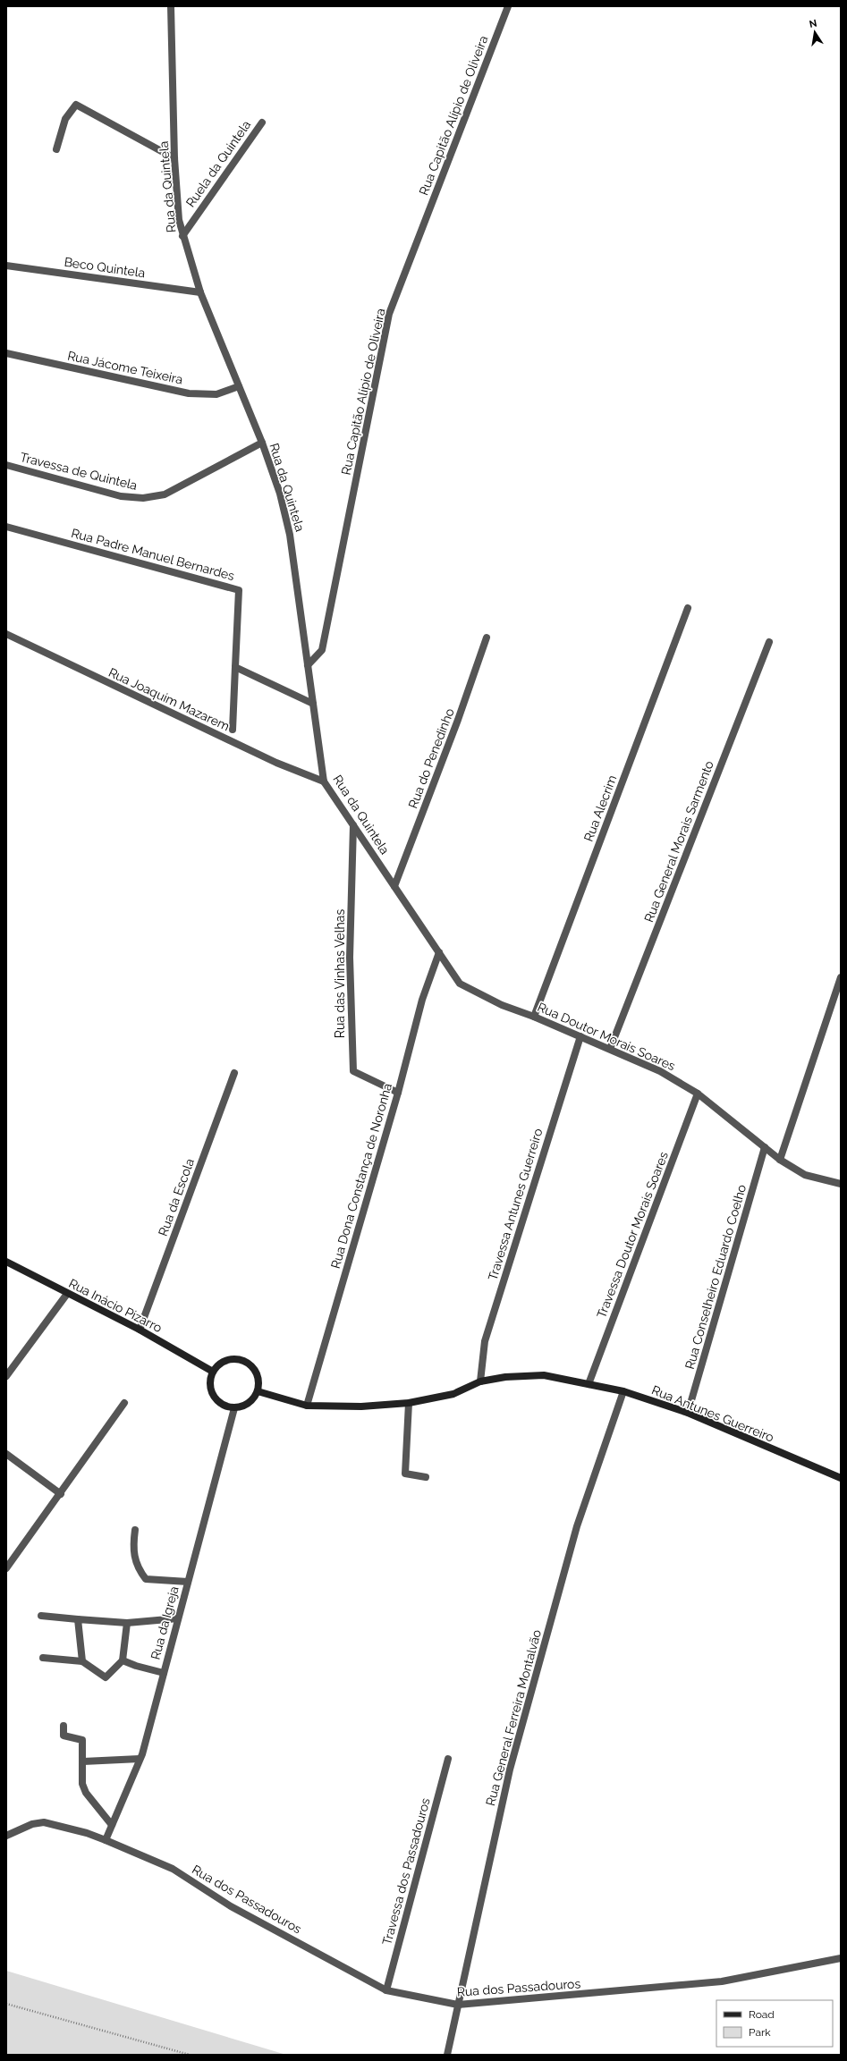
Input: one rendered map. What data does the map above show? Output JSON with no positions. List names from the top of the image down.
{
  "streets": {
    "main road": ["Rua Inácio Pizarro", "Rua Antunes Guerreiro"],
    "street": [
      "Rua Capitão Alípio de Oliveira",
      "Ruela da Quintela",
      "Rua da Quintela",
      "Beco Quintela",
      "Rua Jácome Teixeira",
      "Travessa de Quintela",
      "Rua Padre Manuel Bernardes",
      "Rua Joaquim Mazarem",
      "Rua do Penedinho",
      "Rua Alecrim",
      "Rua General Morais Sarmento",
      "Rua das Vinhas Velhas",
      "Rua Doutor Morais Soares",
      "Rua Dona Constança de Noronha",
      "Rua da Escola",
      "Travessa Antunes Guerreiro",
      "Travessa Doutor Morais Soares",
      "Rua Conselheiro Eduardo Coelho",
      "Rua da Igreja",
      "Rua General Ferreira Montalvão",
      "Travessa dos Passadouros",
      "Rua dos Passadouros"
    ]
  },
  "crossings": [
    ["Rua Capitão Alípio de Oliveira", "Rua da Quintela"],
    ["Ruela da Quintela", "Rua da Quintela"],
    ["Rua da Quintela", "Beco Quintela"],
    ["Rua da Quintela", "Rua Jácome Teixeira"],
    ["Rua da Quintela", "Travessa de Quintela"],
    ["Rua da Quintela", "Rua Joaquim Mazarem"],
    ["Rua da Quintela", "Rua do Penedinho"],
    ["Rua da Quintela", "Rua das Vinhas Velhas"],
    ["Rua da Quintela", "Rua Doutor Morais Soares"],
    ["Rua da Quintela", "Rua Dona Constança de Noronha"],
    ["Rua Alecrim", "Rua Doutor Morais Soares"],
    ["Rua General Morais Sarmento", "Rua Doutor Morais Soares"],
    ["Rua das Vinhas Velhas", "Rua Dona Constança de Noronha"],
    ["Rua Doutor Morais Soares", "Rua Dona Constança de Noronha"],
    ["Rua Doutor Morais Soares", "Travessa Antunes Guerreiro"],
    ["Rua Doutor Morais Soares", "Travessa Doutor Morais Soares"],
    ["Rua Doutor Morais Soares", "Rua Conselheiro Eduardo Coelho"],
    ["Rua Dona Constança de Noronha", "Rua Antunes Guerreiro"],
    ["Rua da Escola", "Rua Inácio Pizarro"],
    ["Travessa Antunes Guerreiro", "Rua Antunes Guerreiro"],
    ["Travessa Doutor Morais Soares", "Rua Antunes Guerreiro"],
    ["Rua Conselheiro Eduardo Coelho", "Rua Antunes Guerreiro"],
    ["Rua Inácio Pizarro", "Rua Antunes Guerreiro"],
    ["Rua Inácio Pizarro", "Rua da Igreja"],
    ["Rua Antunes Guerreiro", "Rua da Igreja"],
    ["Rua Antunes Guerreiro", "Rua General Ferreira Montalvão"],
    ["Rua da Igreja", "Rua dos Passadouros"],
    ["Rua General Ferreira Montalvão", "Rua dos Passadouros"],
    ["Travessa dos Passadouros", "Rua dos Passadouros"]
  ],
  "legend": ["Road", "Park"],
  "north": "top"
}
